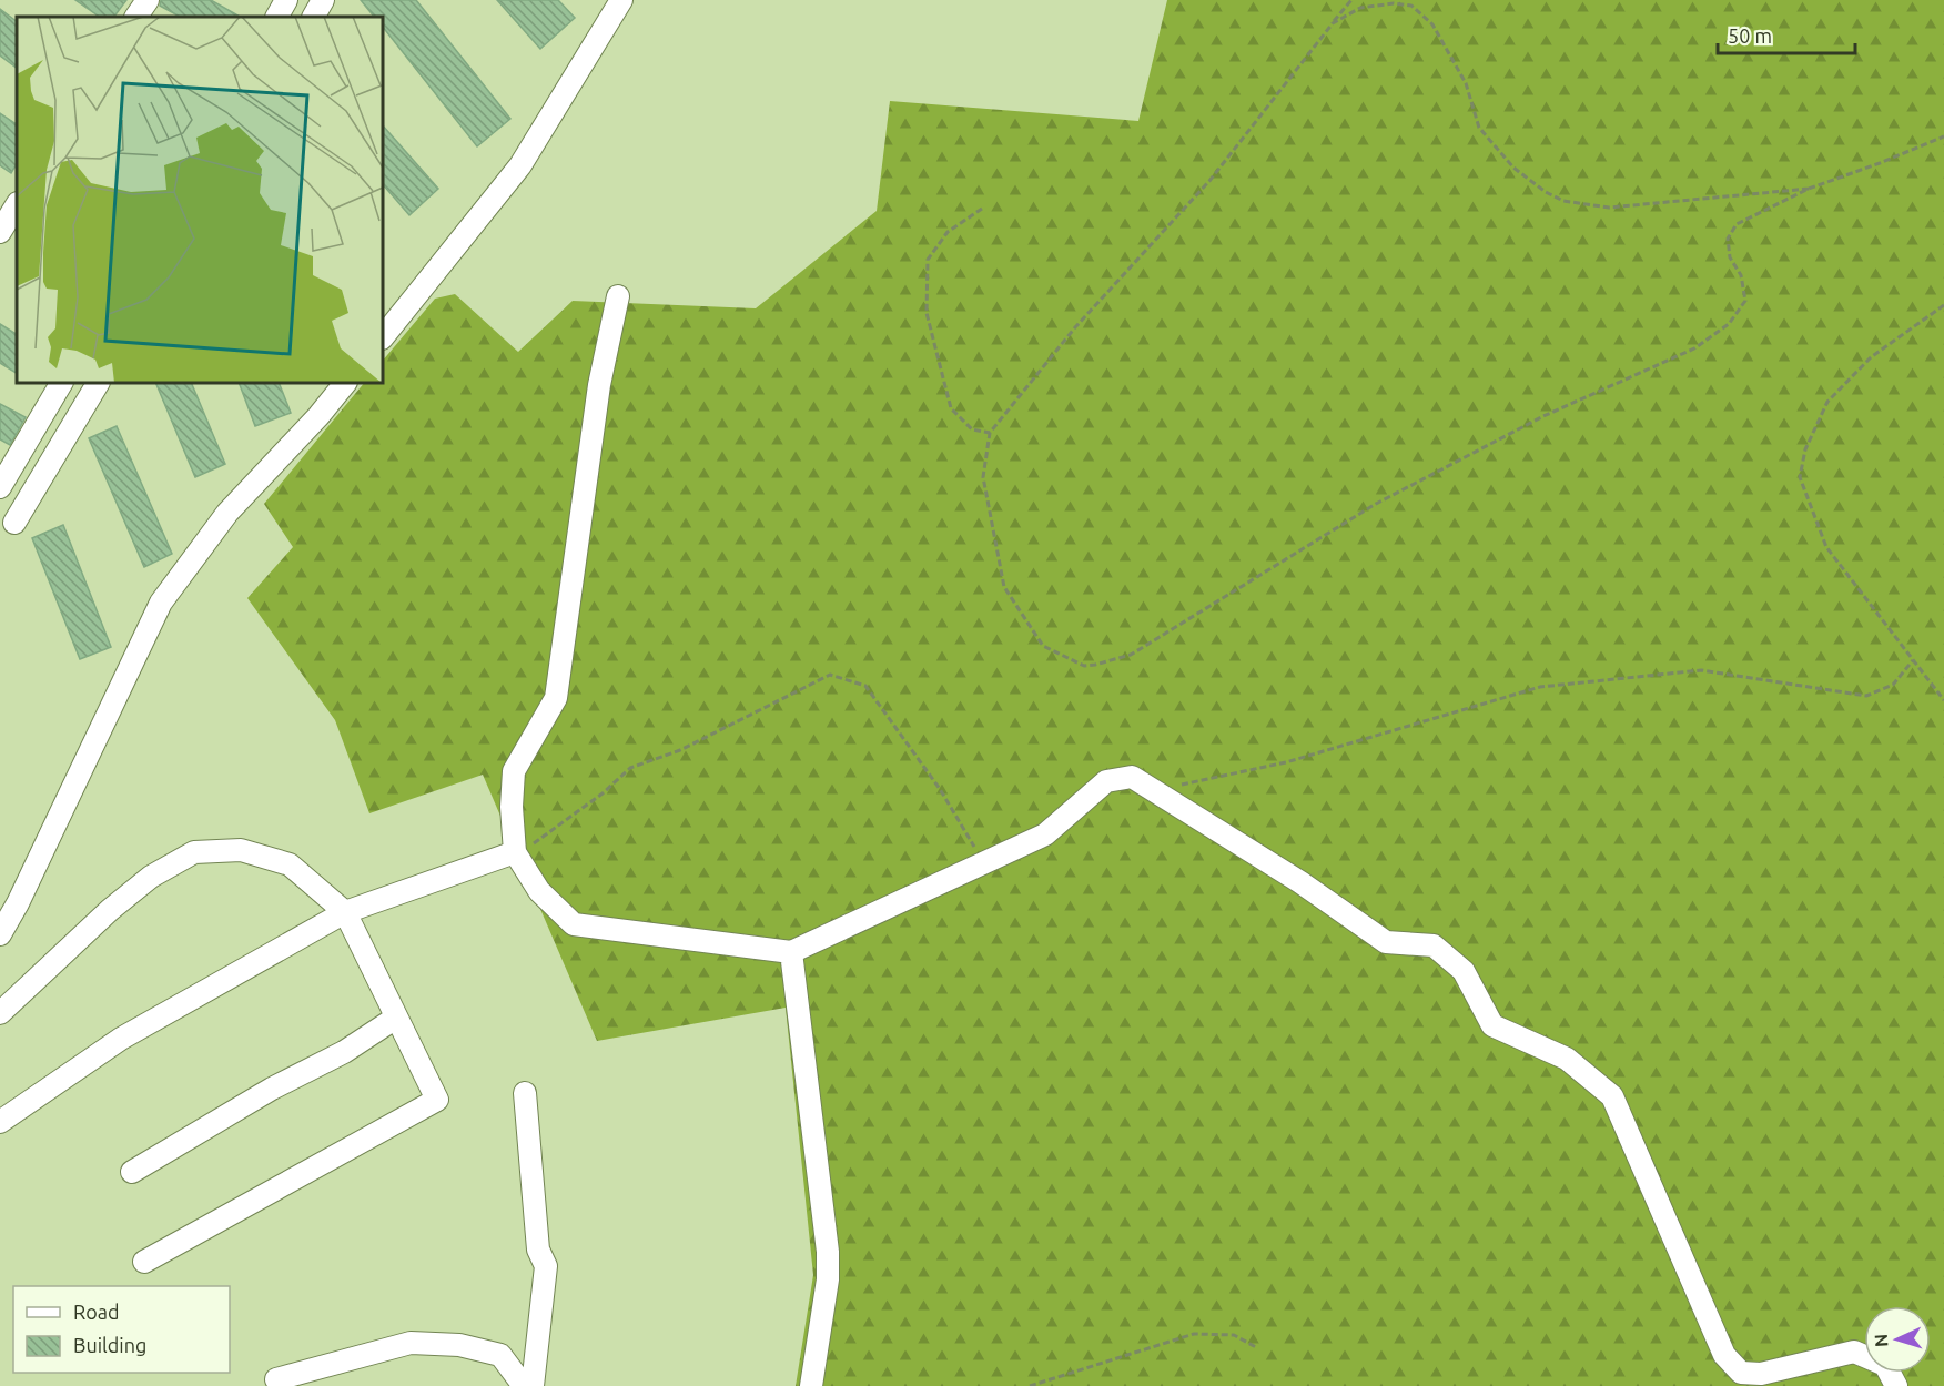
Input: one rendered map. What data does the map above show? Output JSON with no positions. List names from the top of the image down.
{
  "legend": ["Road", "Building"],
  "scale_bar": "50 m",
  "north": "left"
}
